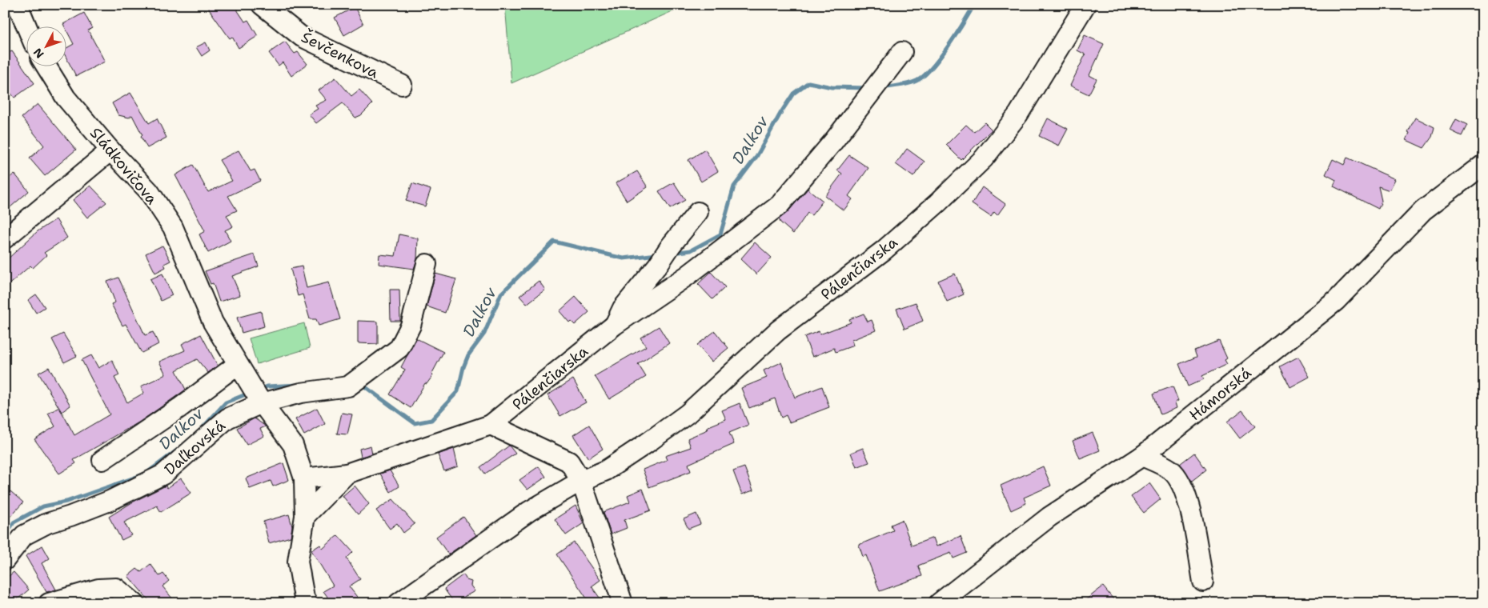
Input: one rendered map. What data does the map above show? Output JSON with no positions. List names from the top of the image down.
{
  "streets": {
    "street": [
      "Ševčenkova",
      "Sládkovičova",
      "Pálenčiarska",
      "Hámorská",
      "Daľkovská"
    ]
  },
  "crossings": [
    ["Sládkovičova", "Pálenčiarska"],
    ["Sládkovičova", "Daľkovská"]
  ],
  "water": ["Dalkov"],
  "north": "bottom left"
}
